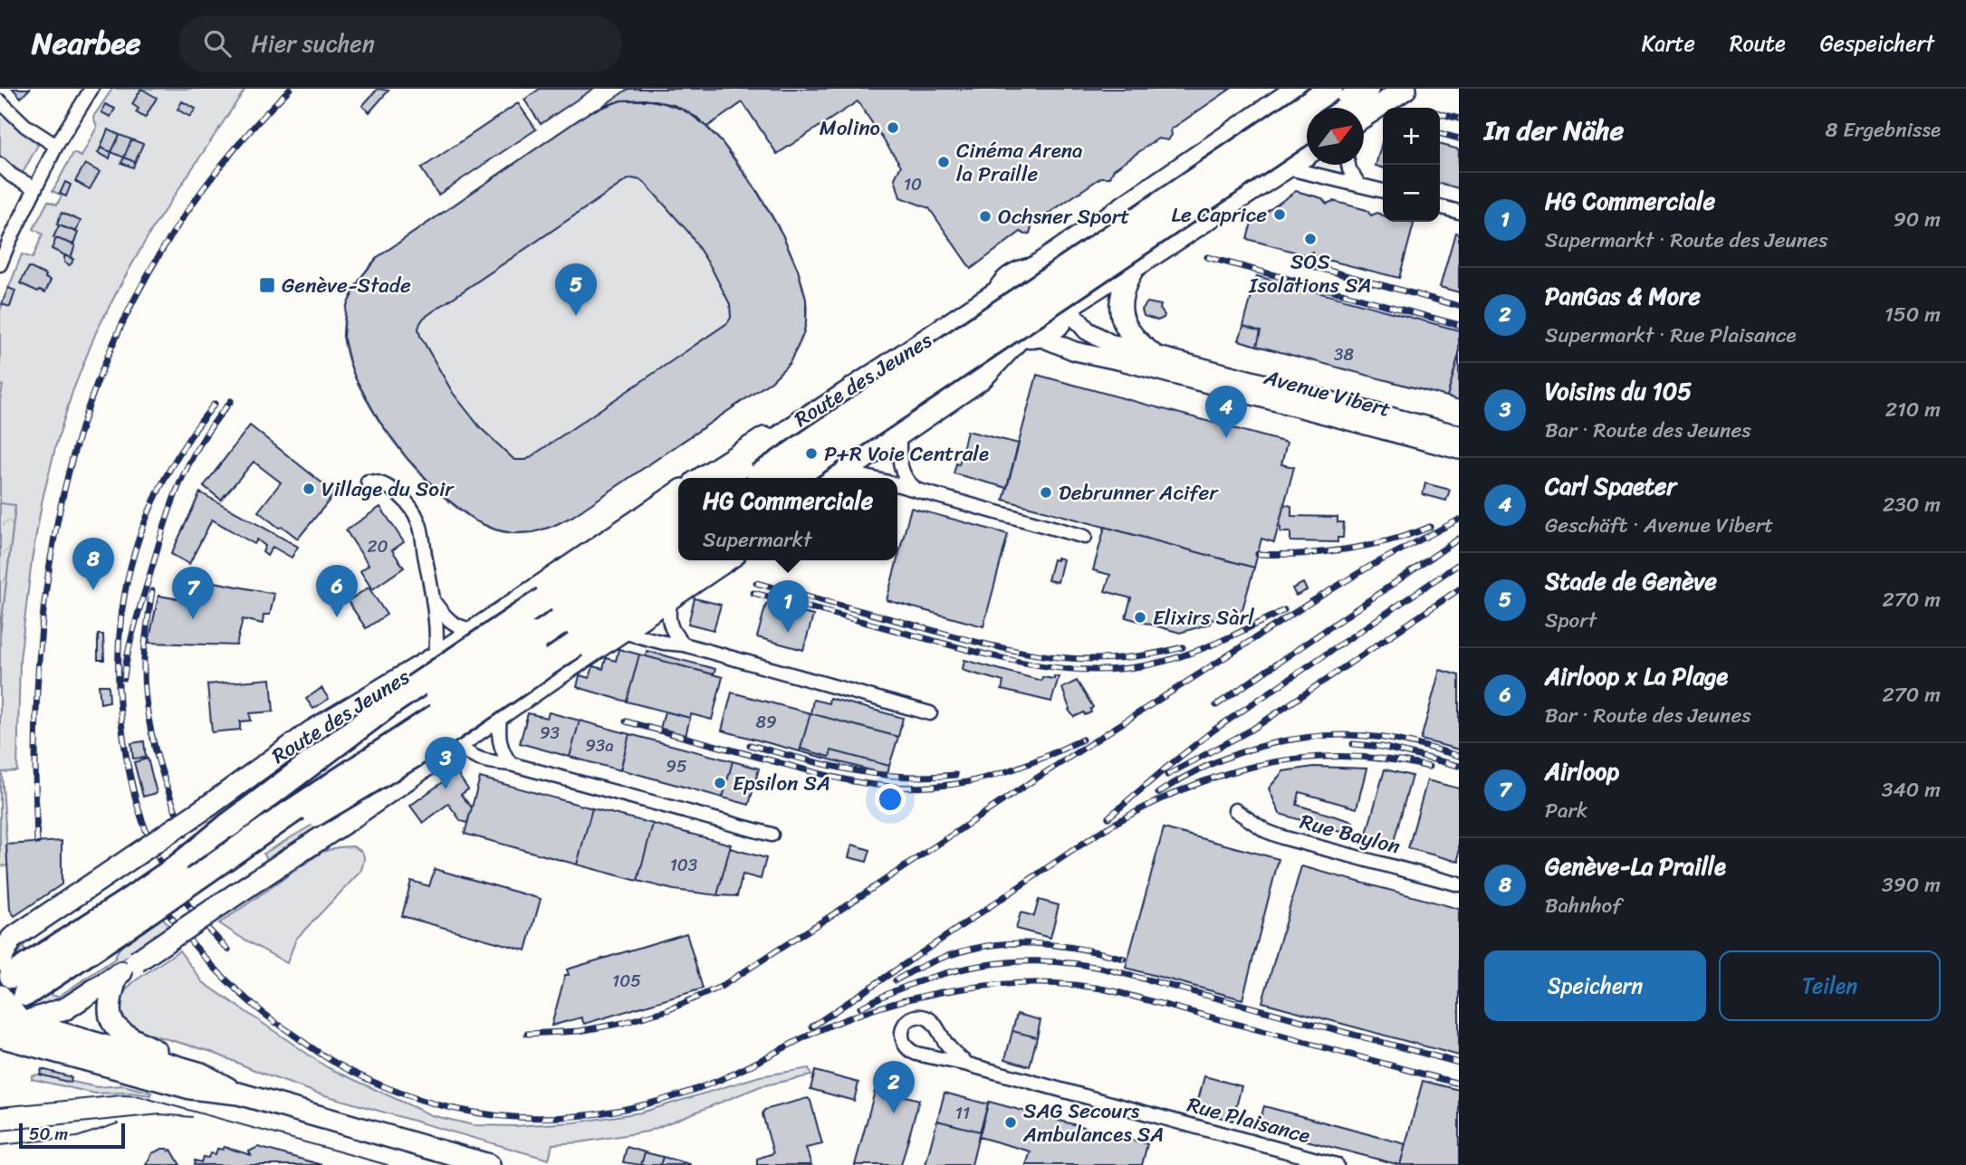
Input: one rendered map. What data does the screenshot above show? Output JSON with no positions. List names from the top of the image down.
{
  "streets": {
    "main road": ["Route des Jeunes", "Avenue Vibert"],
    "street": ["Rue Baylon", "Rue Plaisance"]
  },
  "crossings": [
    ["Route des Jeunes", "Avenue Vibert"]
  ],
  "places": {
    "other": [
      "Molino",
      "Cinéma Arena la Praille",
      "Le Caprice",
      "Ochsner Sport",
      "SOS Isolations SA",
      "P+R Voie Centrale",
      "Village du Soir",
      "Debrunner Acifer",
      "Elixirs Sàrl",
      "Epsilon SA",
      "SAG Secours Ambulances SA"
    ],
    "transit": ["Genève-Stade"]
  },
  "house_numbers": [
    "10",
    "38",
    "20",
    "89",
    "93",
    "93a",
    "95",
    "103",
    "105",
    "11"
  ],
  "scale_bar": "50 m",
  "north": "top right",
  "page": {
    "header": "Nearbee",
    "search": "Hier suchen",
    "nav": ["Karte", "Route", "Gespeichert"],
    "heading": ["In der Nähe", "8 Ergebnisse"],
    "map_buttons": ["+", "−"],
    "list": [
      {
        "mark": "1",
        "name": "HG Commerciale",
        "note": "Supermarkt · Route des Jeunes",
        "value": "90 m"
      },
      {
        "mark": "2",
        "name": "PanGas & More",
        "note": "Supermarkt · Rue Plaisance",
        "value": "150 m"
      },
      {
        "mark": "3",
        "name": "Voisins du 105",
        "note": "Bar · Route des Jeunes",
        "value": "210 m"
      },
      {
        "mark": "4",
        "name": "Carl Spaeter",
        "note": "Geschäft · Avenue Vibert",
        "value": "230 m"
      },
      {
        "mark": "5",
        "name": "Stade de Genève",
        "note": "Sport",
        "value": "270 m"
      },
      {
        "mark": "6",
        "name": "Airloop x La Plage",
        "note": "Bar · Route des Jeunes",
        "value": "270 m"
      },
      {
        "mark": "7",
        "name": "Airloop",
        "note": "Park",
        "value": "340 m"
      },
      {
        "mark": "8",
        "name": "Genève-La Praille",
        "note": "Bahnhof",
        "value": "390 m"
      }
    ],
    "pins": [
      "5",
      "4",
      "8",
      "6",
      "7",
      "1",
      "3",
      "2"
    ],
    "popup": ["HG Commerciale", "Supermarkt"],
    "buttons": ["Speichern", "Teilen"],
    "scale": "50 m"
  }
}
